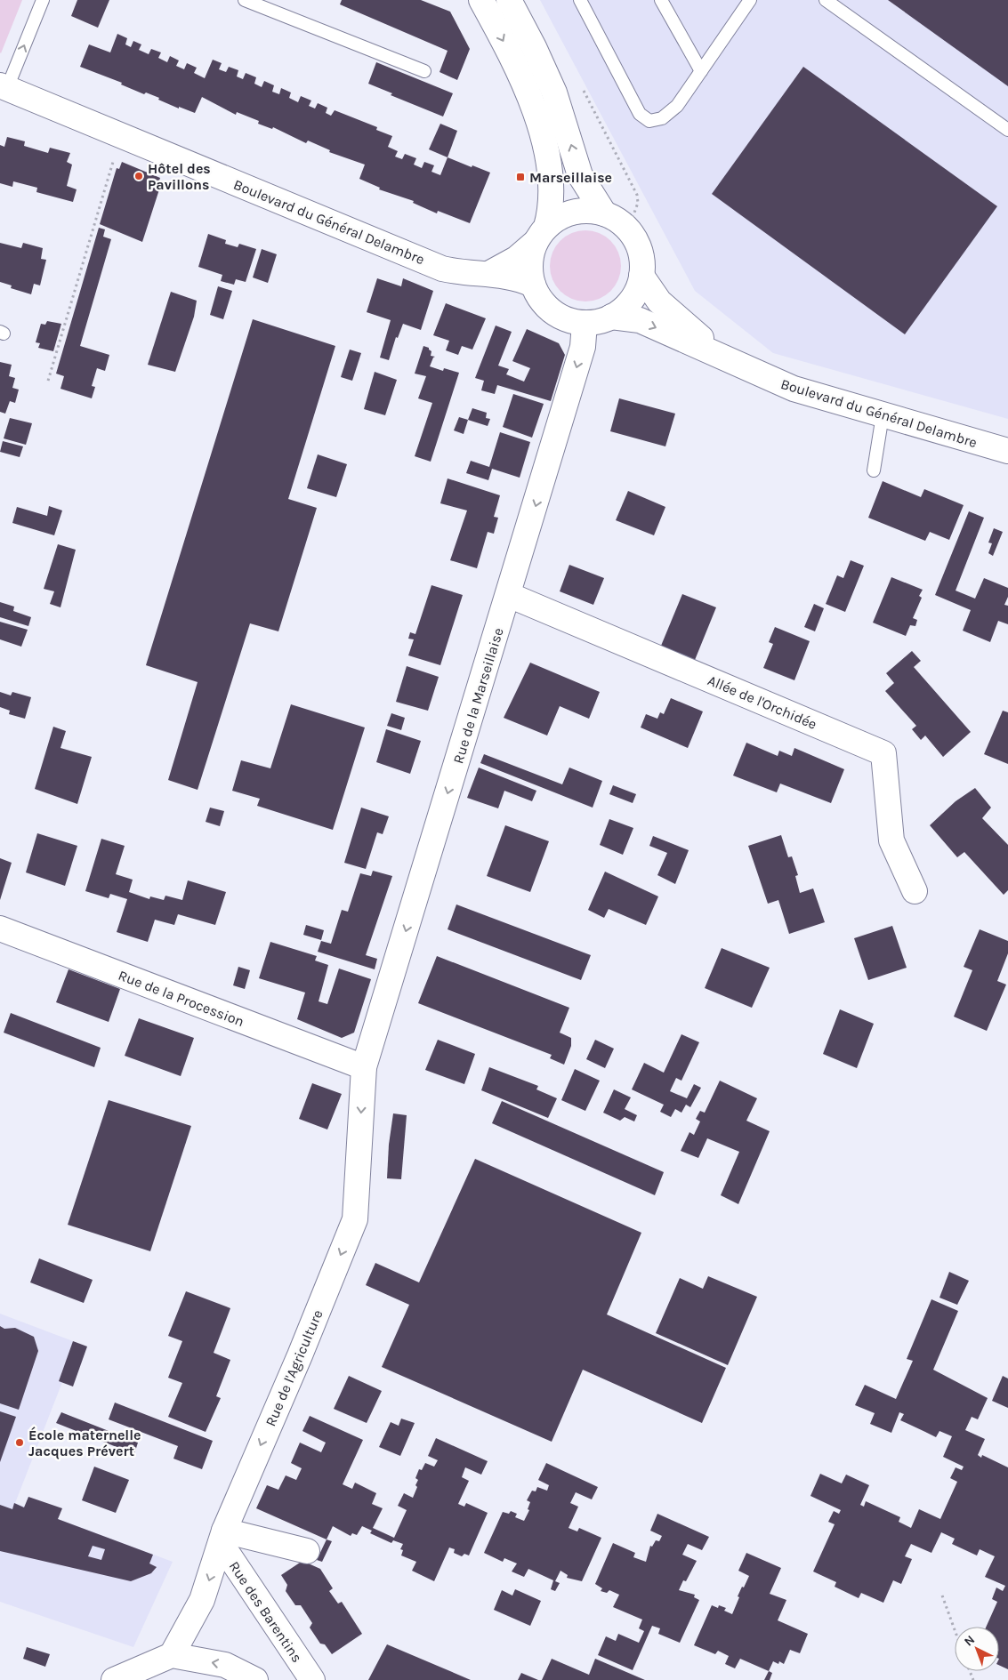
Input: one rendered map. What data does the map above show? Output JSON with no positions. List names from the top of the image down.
{
  "streets": {
    "street": [
      "Boulevard du Général Delambre",
      "Rue de la Marseillaise",
      "Allée de l'Orchidée",
      "Rue de la Procession",
      "Rue de l'Agriculture",
      "Rue des Barentins"
    ]
  },
  "crossings": [
    ["Boulevard du Général Delambre", "Rue de la Marseillaise"],
    ["Rue de la Marseillaise", "Allée de l'Orchidée"],
    ["Rue de la Marseillaise", "Rue de la Procession"],
    ["Rue de la Marseillaise", "Rue de l'Agriculture"],
    ["Rue de la Procession", "Rue de l'Agriculture"],
    ["Rue de l'Agriculture", "Rue des Barentins"]
  ],
  "one_way": ["Rue de la Marseillaise", "Rue de l'Agriculture"],
  "places": {
    "other": ["Hôtel des Pavillons", "École maternelle Jacques Prévert"],
    "transit": ["Marseillaise"]
  },
  "north": "top left"
}
